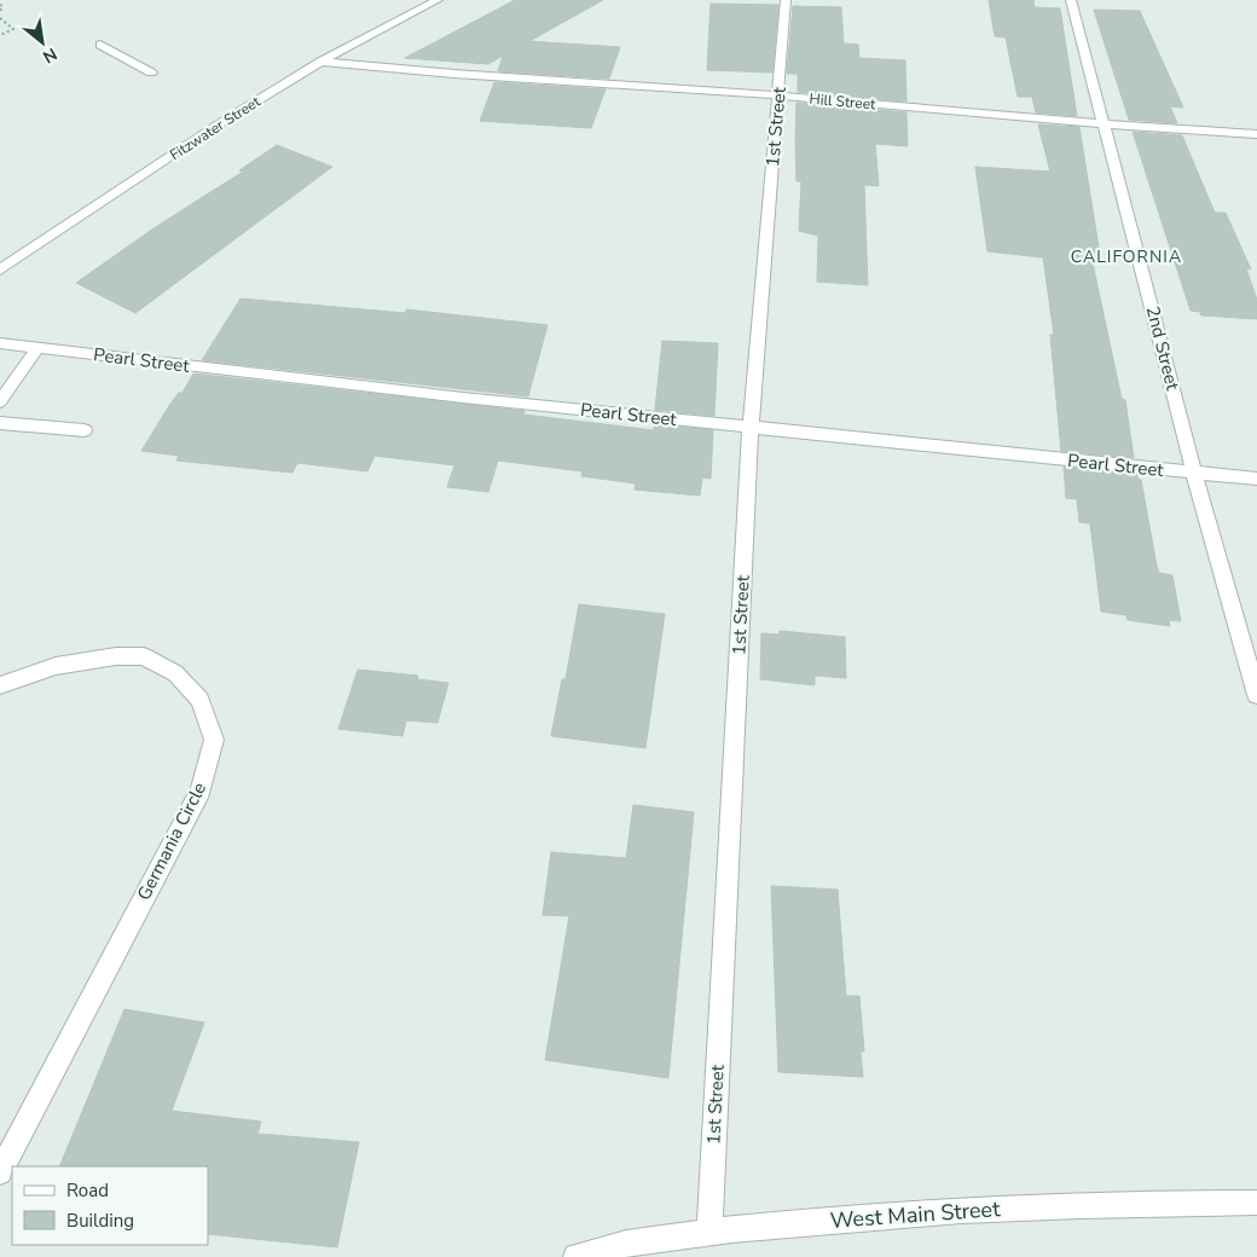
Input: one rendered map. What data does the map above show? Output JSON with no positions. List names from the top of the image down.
{
  "streets": {
    "street": [
      "Hill Street",
      "1st Street",
      "Fitzwater Street",
      "2nd Street",
      "Pearl Street",
      "Germania Circle",
      "West Main Street"
    ]
  },
  "crossings": [
    ["Hill Street", "1st Street"],
    ["Hill Street", "Fitzwater Street"],
    ["Hill Street", "2nd Street"],
    ["1st Street", "Pearl Street"],
    ["1st Street", "West Main Street"],
    ["2nd Street", "Pearl Street"]
  ],
  "districts": ["CALIFORNIA"],
  "legend": ["Road", "Building"],
  "north": "bottom right"
}
